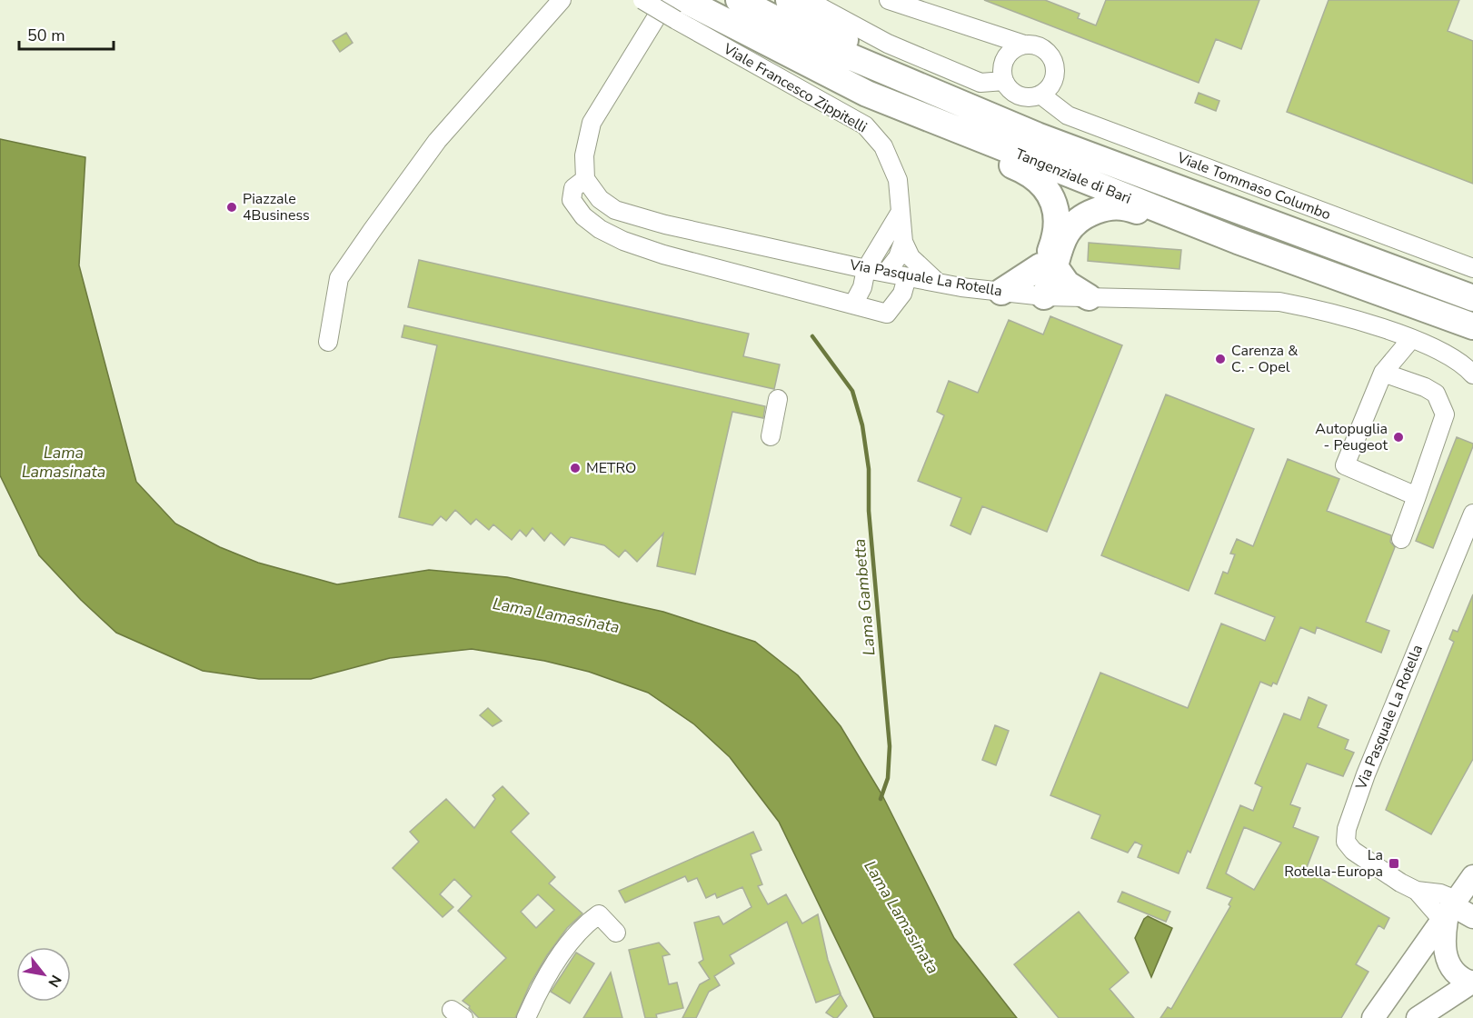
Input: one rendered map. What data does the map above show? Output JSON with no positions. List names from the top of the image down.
{
  "streets": {
    "highway": ["Tangenziale di Bari"],
    "street": ["Viale Francesco Zippitelli", "Viale Tommaso Columbo", "Via Pasquale La Rotella"]
  },
  "crossings": [
    ["Viale Francesco Zippitelli", "Tangenziale di Bari"]
  ],
  "water": ["Lama Lamasinata", "Lama Gambetta"],
  "places": {
    "other": [
      "Piazzale 4Business",
      "Carenza & C. - Opel",
      "Autopuglia - Peugeot",
      "METRO"
    ],
    "transit": ["La Rotella-Europa"]
  },
  "scale_bar": "50 m",
  "north": "bottom right"
}
